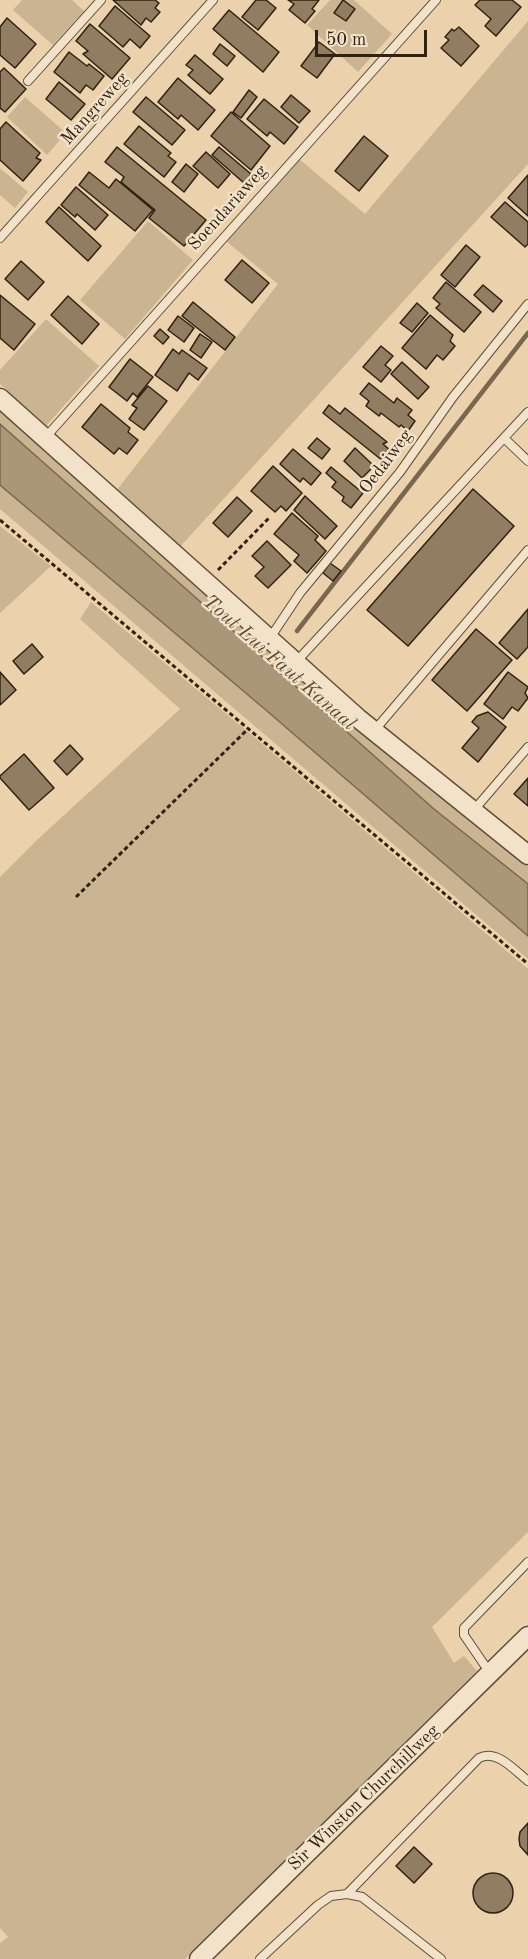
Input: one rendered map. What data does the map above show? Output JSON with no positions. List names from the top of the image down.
{
  "streets": {
    "street": ["Sir Winston Churchillweg"],
    "lane": ["Mangreweg", "Soendariaweg", "Oedaiweg"]
  },
  "water": ["Tout Lui Faut Kanaal"],
  "scale_bar": "50 m"
}
